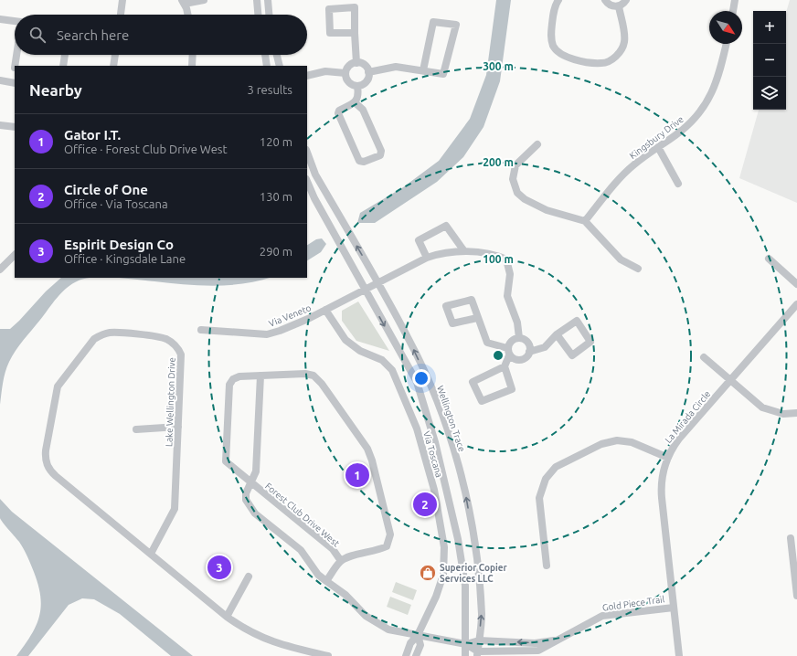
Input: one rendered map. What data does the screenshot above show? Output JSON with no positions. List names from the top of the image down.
{
  "streets": {
    "street": [
      "Kingsbury Drive",
      "Via Veneto",
      "Lake Wellington Drive",
      "La Mirada Circle",
      "Wellington Trace",
      "Via Toscana",
      "Forest Club Drive West",
      "Gold Piece Trail"
    ]
  },
  "crossings": [
    ["Via Veneto", "Wellington Trace"],
    ["Via Veneto", "Via Toscana"],
    ["La Mirada Circle", "Gold Piece Trail"],
    ["Wellington Trace", "Gold Piece Trail"]
  ],
  "places": {
    "shop": ["Superior Copier Services LLC"]
  },
  "north": "bottom right",
  "page": {
    "map_buttons": ["+", "−"],
    "search": "Search here",
    "heading": ["Nearby", "3 results"],
    "list": [
      {
        "mark": "1",
        "name": "Gator I.T.",
        "note": "Office · Forest Club Drive West",
        "value": "120 m"
      },
      {
        "mark": "2",
        "name": "Circle of One",
        "note": "Office · Via Toscana",
        "value": "130 m"
      },
      {
        "mark": "3",
        "name": "Espirit Design Co",
        "note": "Office · Kingsdale Lane",
        "value": "290 m"
      }
    ],
    "pins": ["1", "2", "3"]
  },
  "rings": ["300 m", "200 m", "100 m"]
}
